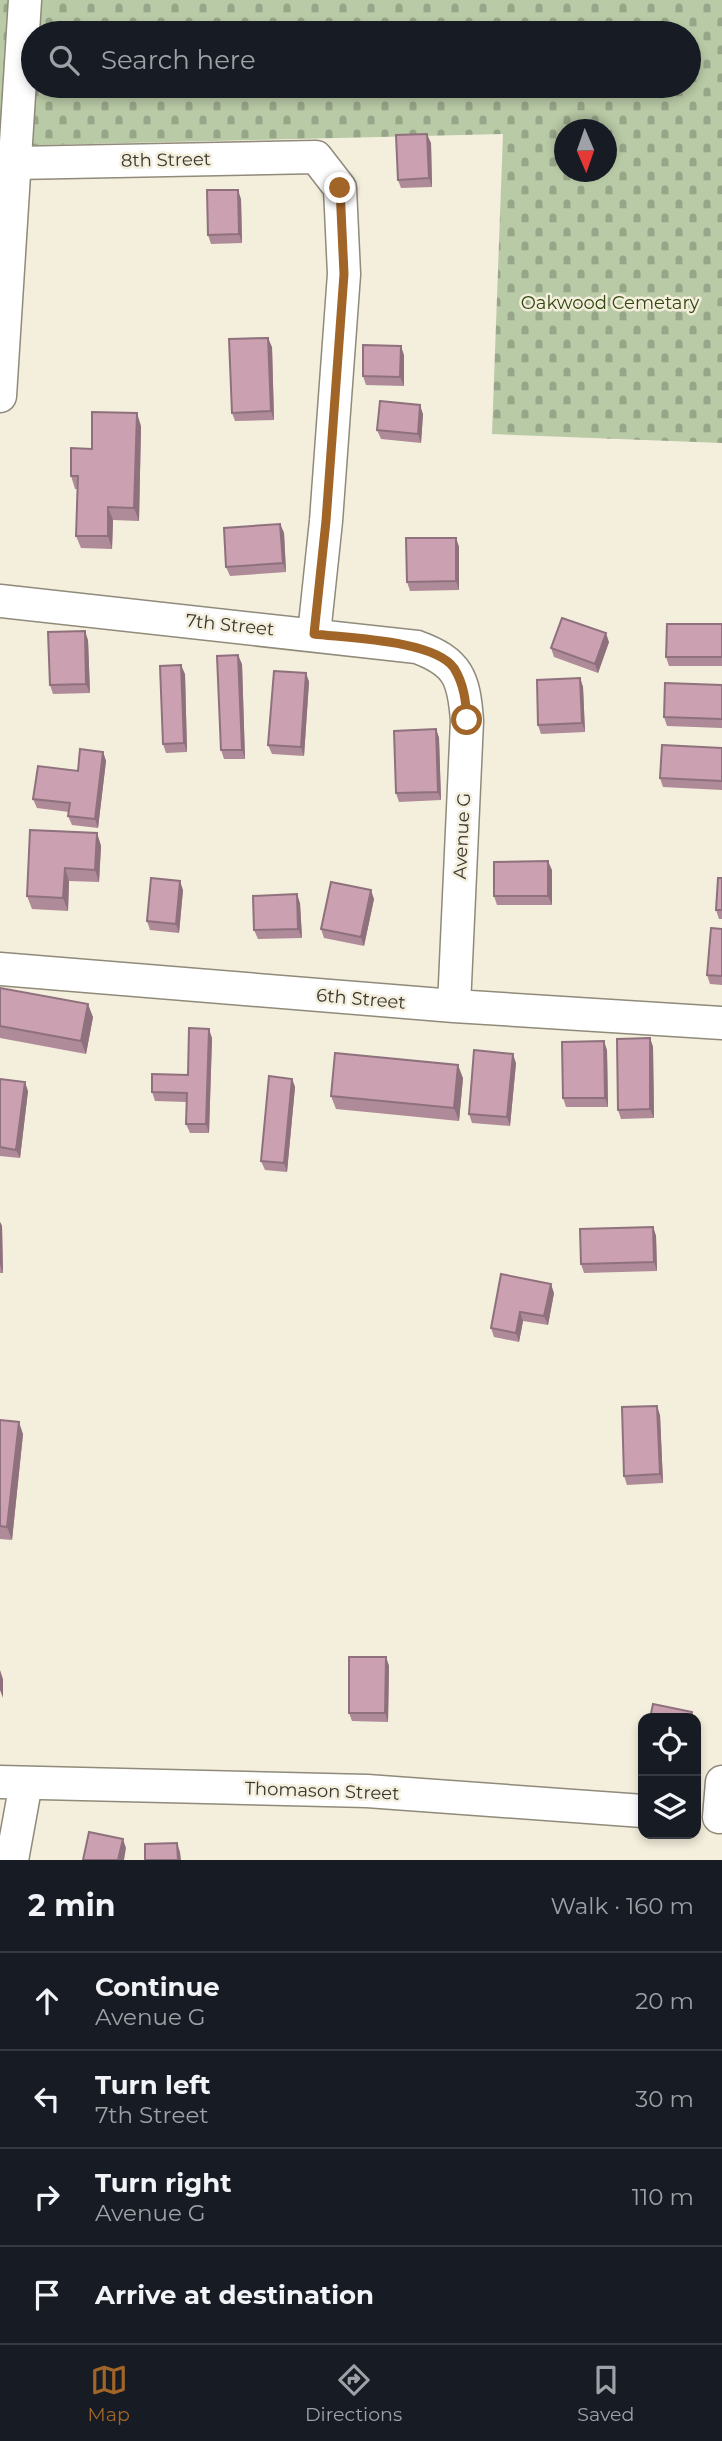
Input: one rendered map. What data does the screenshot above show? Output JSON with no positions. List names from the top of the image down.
{
  "streets": {
    "street": [
      "8th Street",
      "7th Street",
      "Avenue G",
      "6th Street",
      "Thomason Street"
    ]
  },
  "crossings": [
    ["8th Street", "7th Street"],
    ["7th Street", "Avenue G"],
    ["Avenue G", "6th Street"]
  ],
  "parks": ["Oakwood Cemetary"],
  "north": "bottom",
  "page": {
    "search": "Search here",
    "heading": ["2 min", "Walk · 160 m"],
    "list": [
      ["Continue", "Avenue G", "20 m"],
      ["Turn left", "7th Street", "30 m"],
      ["Turn right", "Avenue G", "110 m"],
      "Arrive at destination"
    ],
    "nav": ["Map", "Directions", "Saved"]
  }
}
